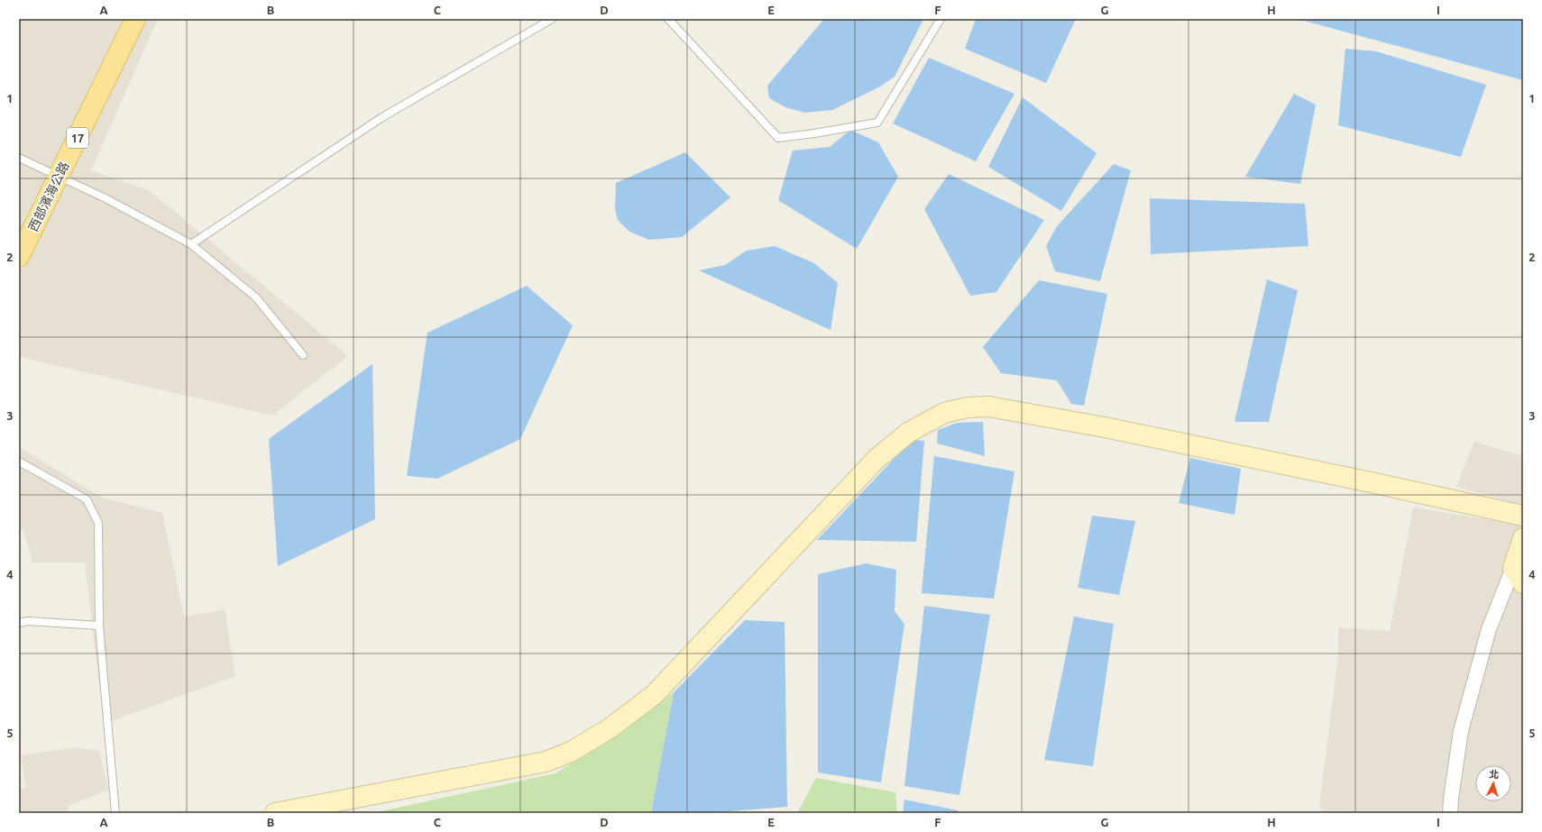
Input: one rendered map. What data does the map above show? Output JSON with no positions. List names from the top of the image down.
{
  "streets": {
    "main road": ["17", "西部濱海公路"]
  },
  "north": "top",
  "grid": {
    "columns": [
      "A",
      "B",
      "C",
      "D",
      "E",
      "F",
      "G",
      "H",
      "I"
    ],
    "rows": [
      "1",
      "2",
      "3",
      "4",
      "5"
    ]
  }
}
